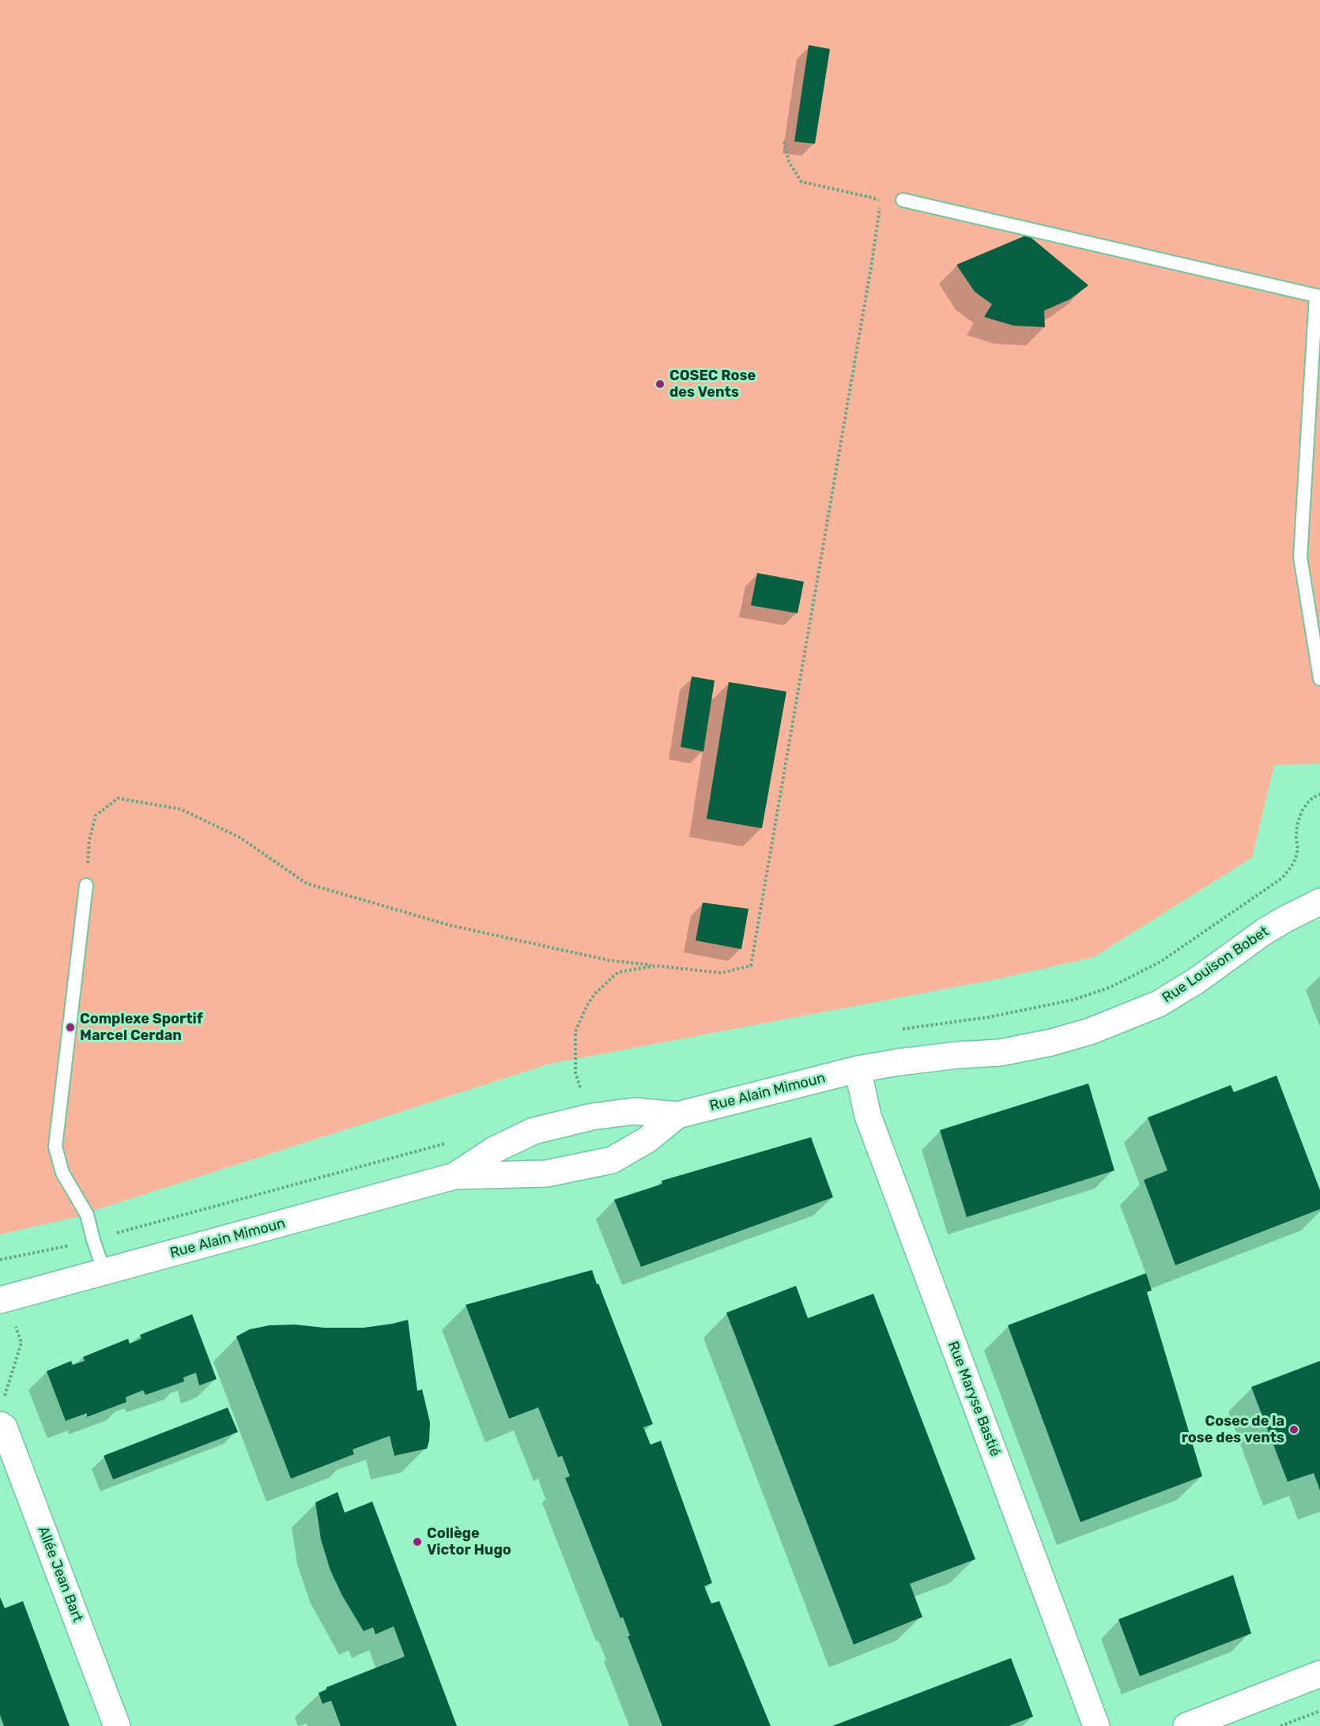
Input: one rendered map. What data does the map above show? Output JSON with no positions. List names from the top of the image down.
{
  "streets": {
    "street": [
      "Rue Louison Bobet",
      "Rue Alain Mimoun",
      "Rue Maryse Bastié",
      "Allée Jean Bart"
    ]
  },
  "crossings": [
    ["Rue Louison Bobet", "Rue Alain Mimoun"],
    ["Rue Louison Bobet", "Rue Maryse Bastié"],
    ["Rue Alain Mimoun", "Rue Maryse Bastié"]
  ],
  "places": [
    "COSEC Rose des Vents",
    "Complexe Sportif Marcel Cerdan",
    "Cosec de la rose des vents",
    "Collège Victor Hugo"
  ]
}
